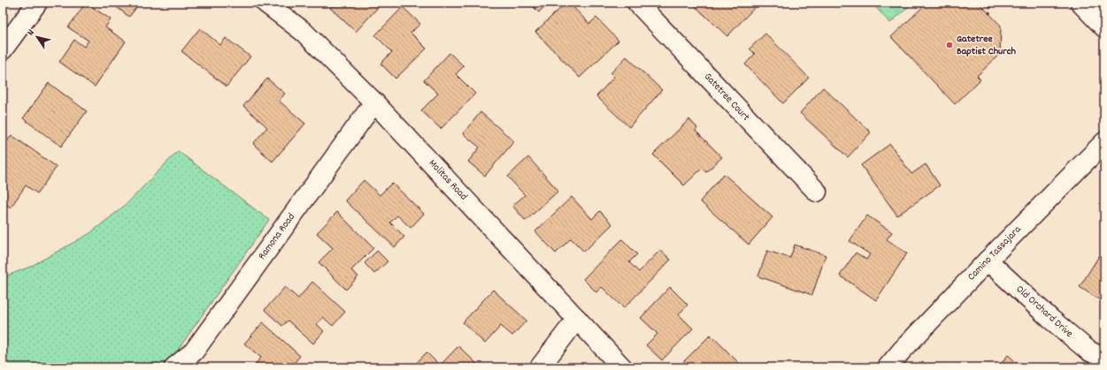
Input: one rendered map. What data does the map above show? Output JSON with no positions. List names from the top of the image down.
{
  "streets": {
    "street": [
      "Gatetree Court",
      "Molitas Road",
      "Ramona Road",
      "Camino Tassajara",
      "Old Orchard Drive"
    ]
  },
  "crossings": [
    ["Molitas Road", "Ramona Road"],
    ["Camino Tassajara", "Old Orchard Drive"]
  ],
  "places": ["Gatetree Baptist Church"],
  "north": "top left"
}
